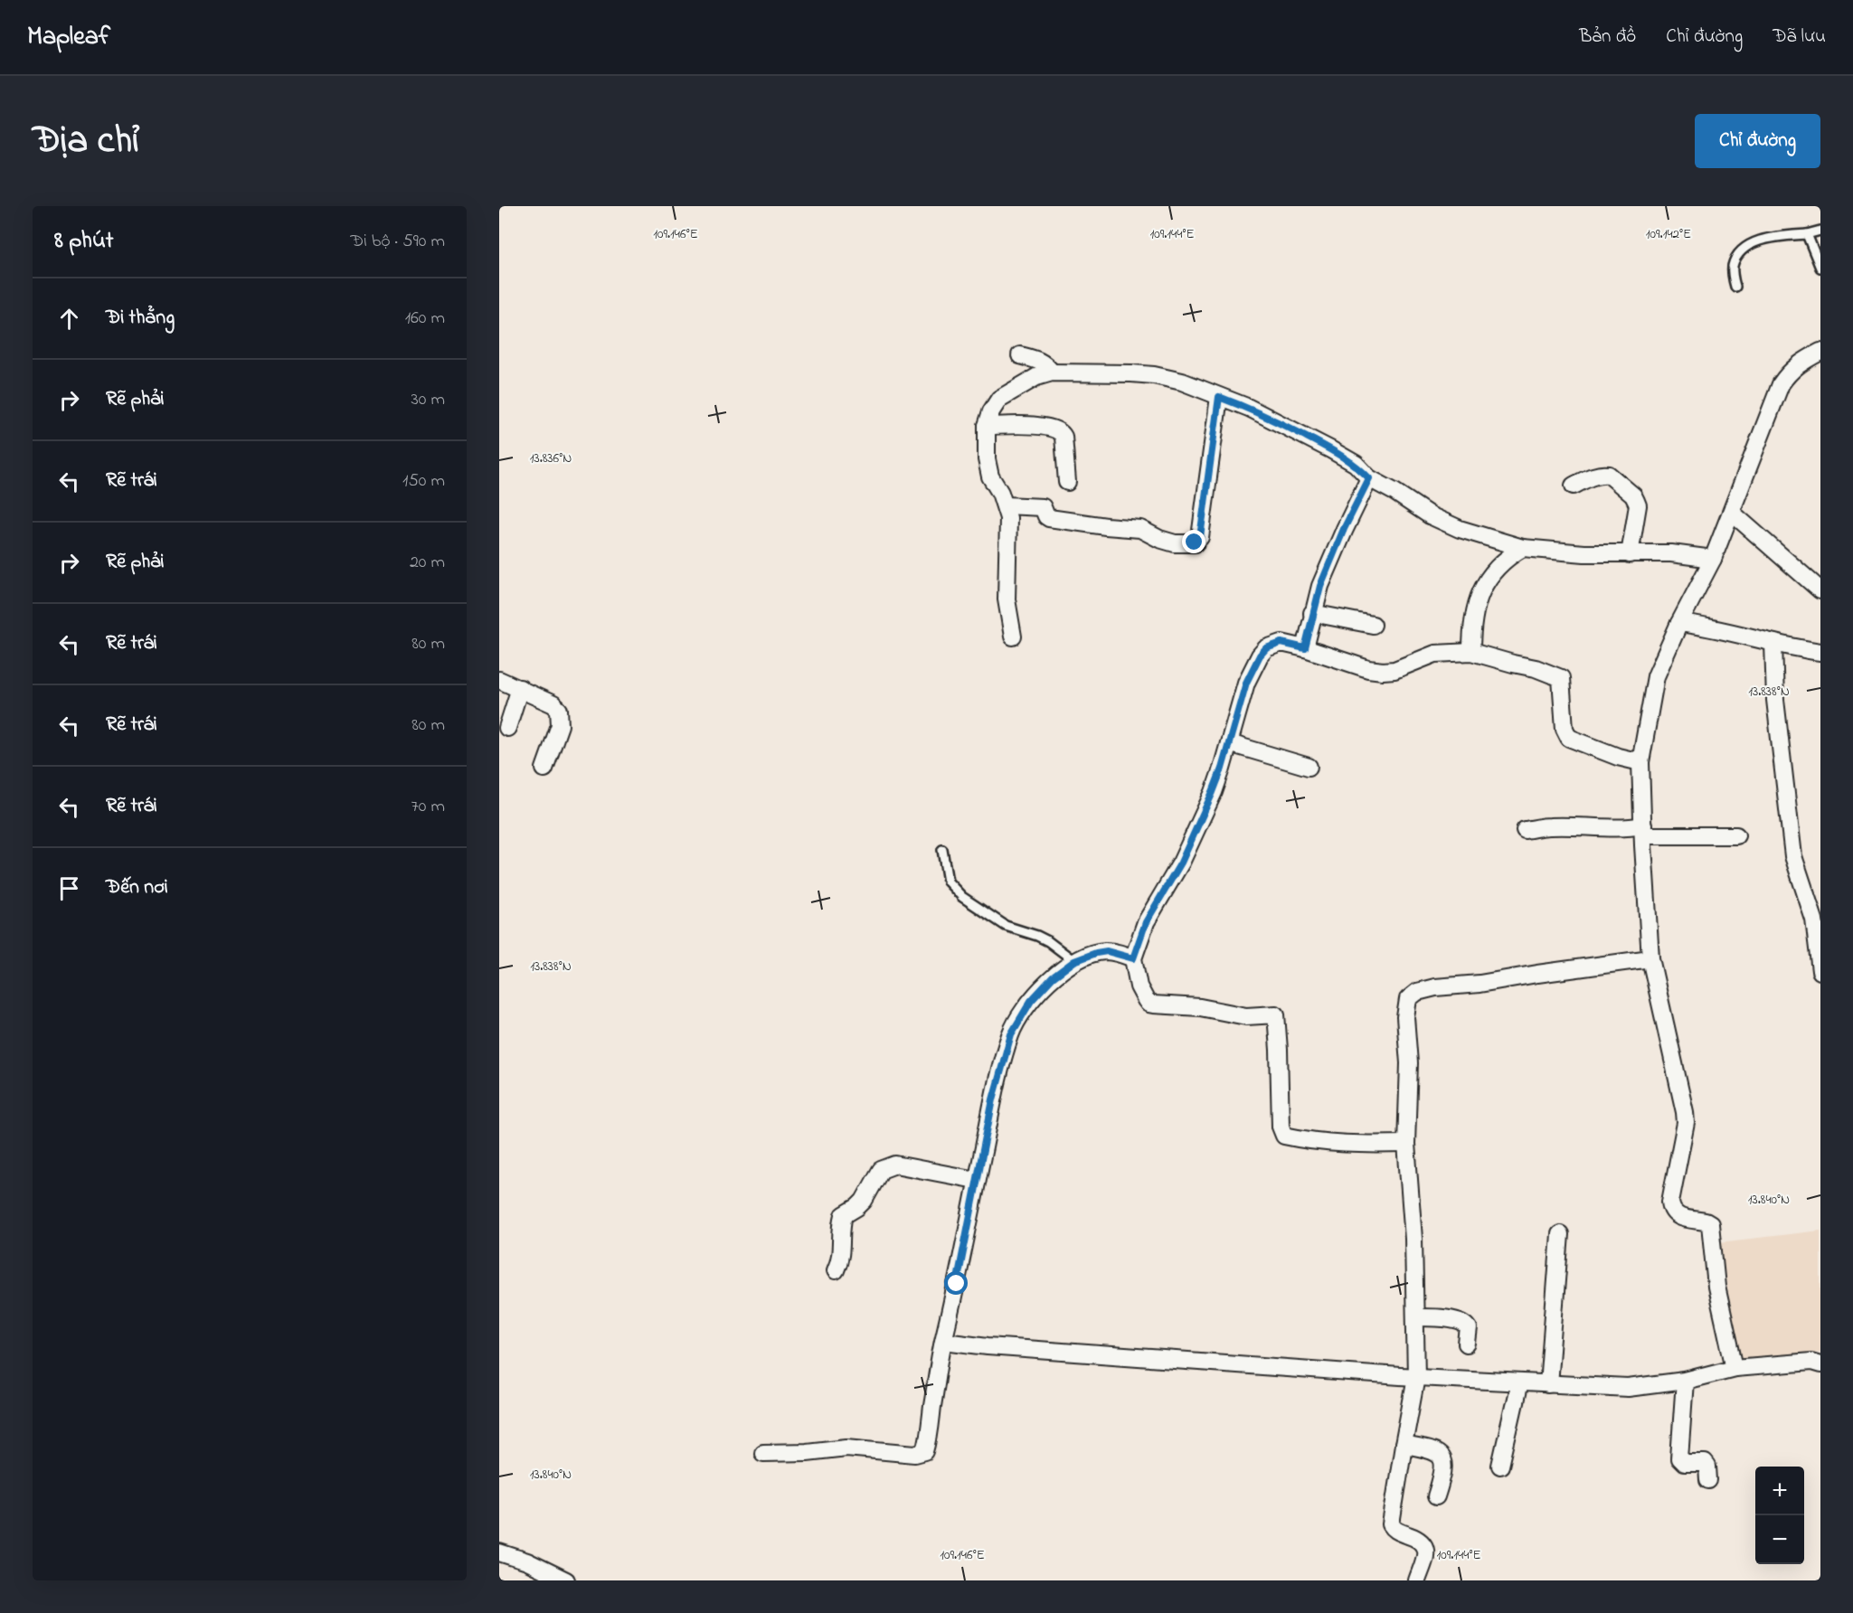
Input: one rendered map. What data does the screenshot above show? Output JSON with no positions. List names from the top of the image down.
{
  "page": {
    "header": "Mapleaf",
    "nav": ["Bản đồ", "Chỉ đường", "Đã lưu"],
    "title": "Địa chỉ",
    "buttons": "Chỉ đường",
    "heading": ["8 phút", "Đi bộ · 590 m"],
    "list": [
      ["Đi thẳng", "160 m"],
      ["Rẽ phải", "30 m"],
      ["Rẽ trái", "150 m"],
      ["Rẽ phải", "20 m"],
      ["Rẽ trái", "80 m"],
      ["Rẽ trái", "80 m"],
      ["Rẽ trái", "70 m"],
      "Đến nơi"
    ],
    "map_buttons": ["+", "−"]
  },
  "coordinates": [
    "109.146°E",
    "109.144°E",
    "109.142°E",
    "13.836°N",
    "13.838°N",
    "13.840°N"
  ]
}
